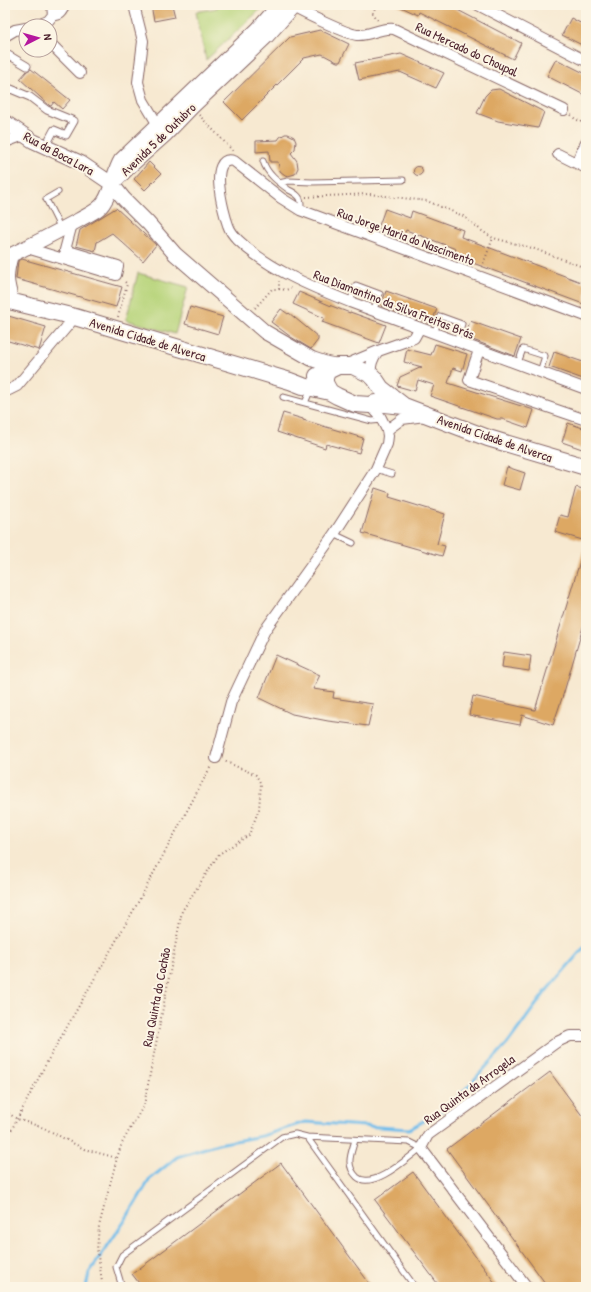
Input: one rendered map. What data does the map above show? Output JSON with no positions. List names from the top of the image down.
{
  "streets": {
    "main road": ["Avenida 5 de Outubro", "Rua da Boca Lara", "Avenida Cidade de Alverca"],
    "street": [
      "Rua Mercado do Choupal",
      "Rua Jorge Maria do Nascimento",
      "Rua Diamantino da Silva Freitas Brás",
      "Rua Quinta da Arrogela"
    ],
    "path": ["Rua Quinta do Cochão"]
  },
  "crossings": [
    ["Avenida 5 de Outubro", "Rua da Boca Lara"],
    ["Rua da Boca Lara", "Avenida Cidade de Alverca"],
    ["Rua Jorge Maria do Nascimento", "Rua Diamantino da Silva Freitas Brás"]
  ],
  "north": "right"
}
